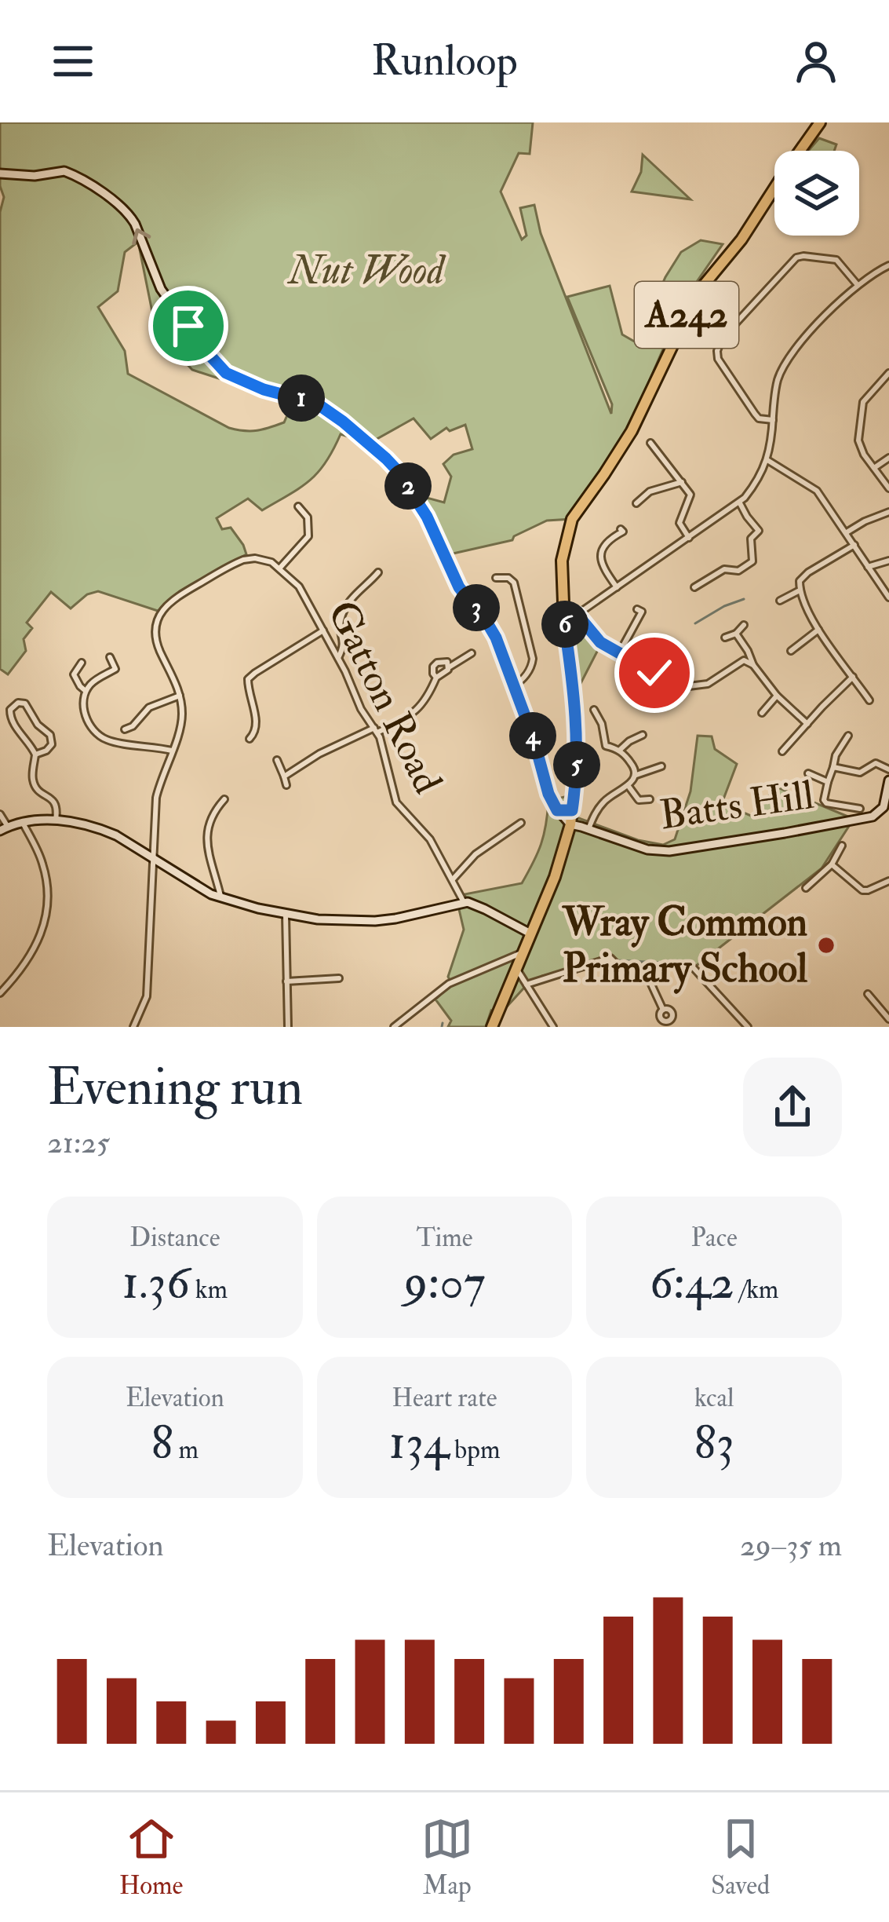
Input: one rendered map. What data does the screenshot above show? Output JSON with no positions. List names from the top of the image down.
{
  "streets": {
    "main road": ["A242"],
    "street": ["Gatton Road", "Batts Hill"]
  },
  "crossings": [
    ["A242", "Batts Hill"]
  ],
  "parks": ["Nut Wood"],
  "places": ["Wray Common Primary School"],
  "page": {
    "header": "Runloop",
    "pins": [
      "1",
      "2",
      "3",
      "6",
      "4",
      "5"
    ],
    "heading": ["Evening run", "21:25"],
    "stats": [
      ["Distance", "1.36 km"],
      ["Time", "9:07"],
      ["Pace", "6:42 /km"],
      ["Elevation", "8 m"],
      ["Heart rate", "134 bpm"],
      ["kcal", "83"]
    ],
    "chart": ["Elevation", "29–35 m"],
    "tabs": ["Home", "Map", "Saved"]
  }
}
